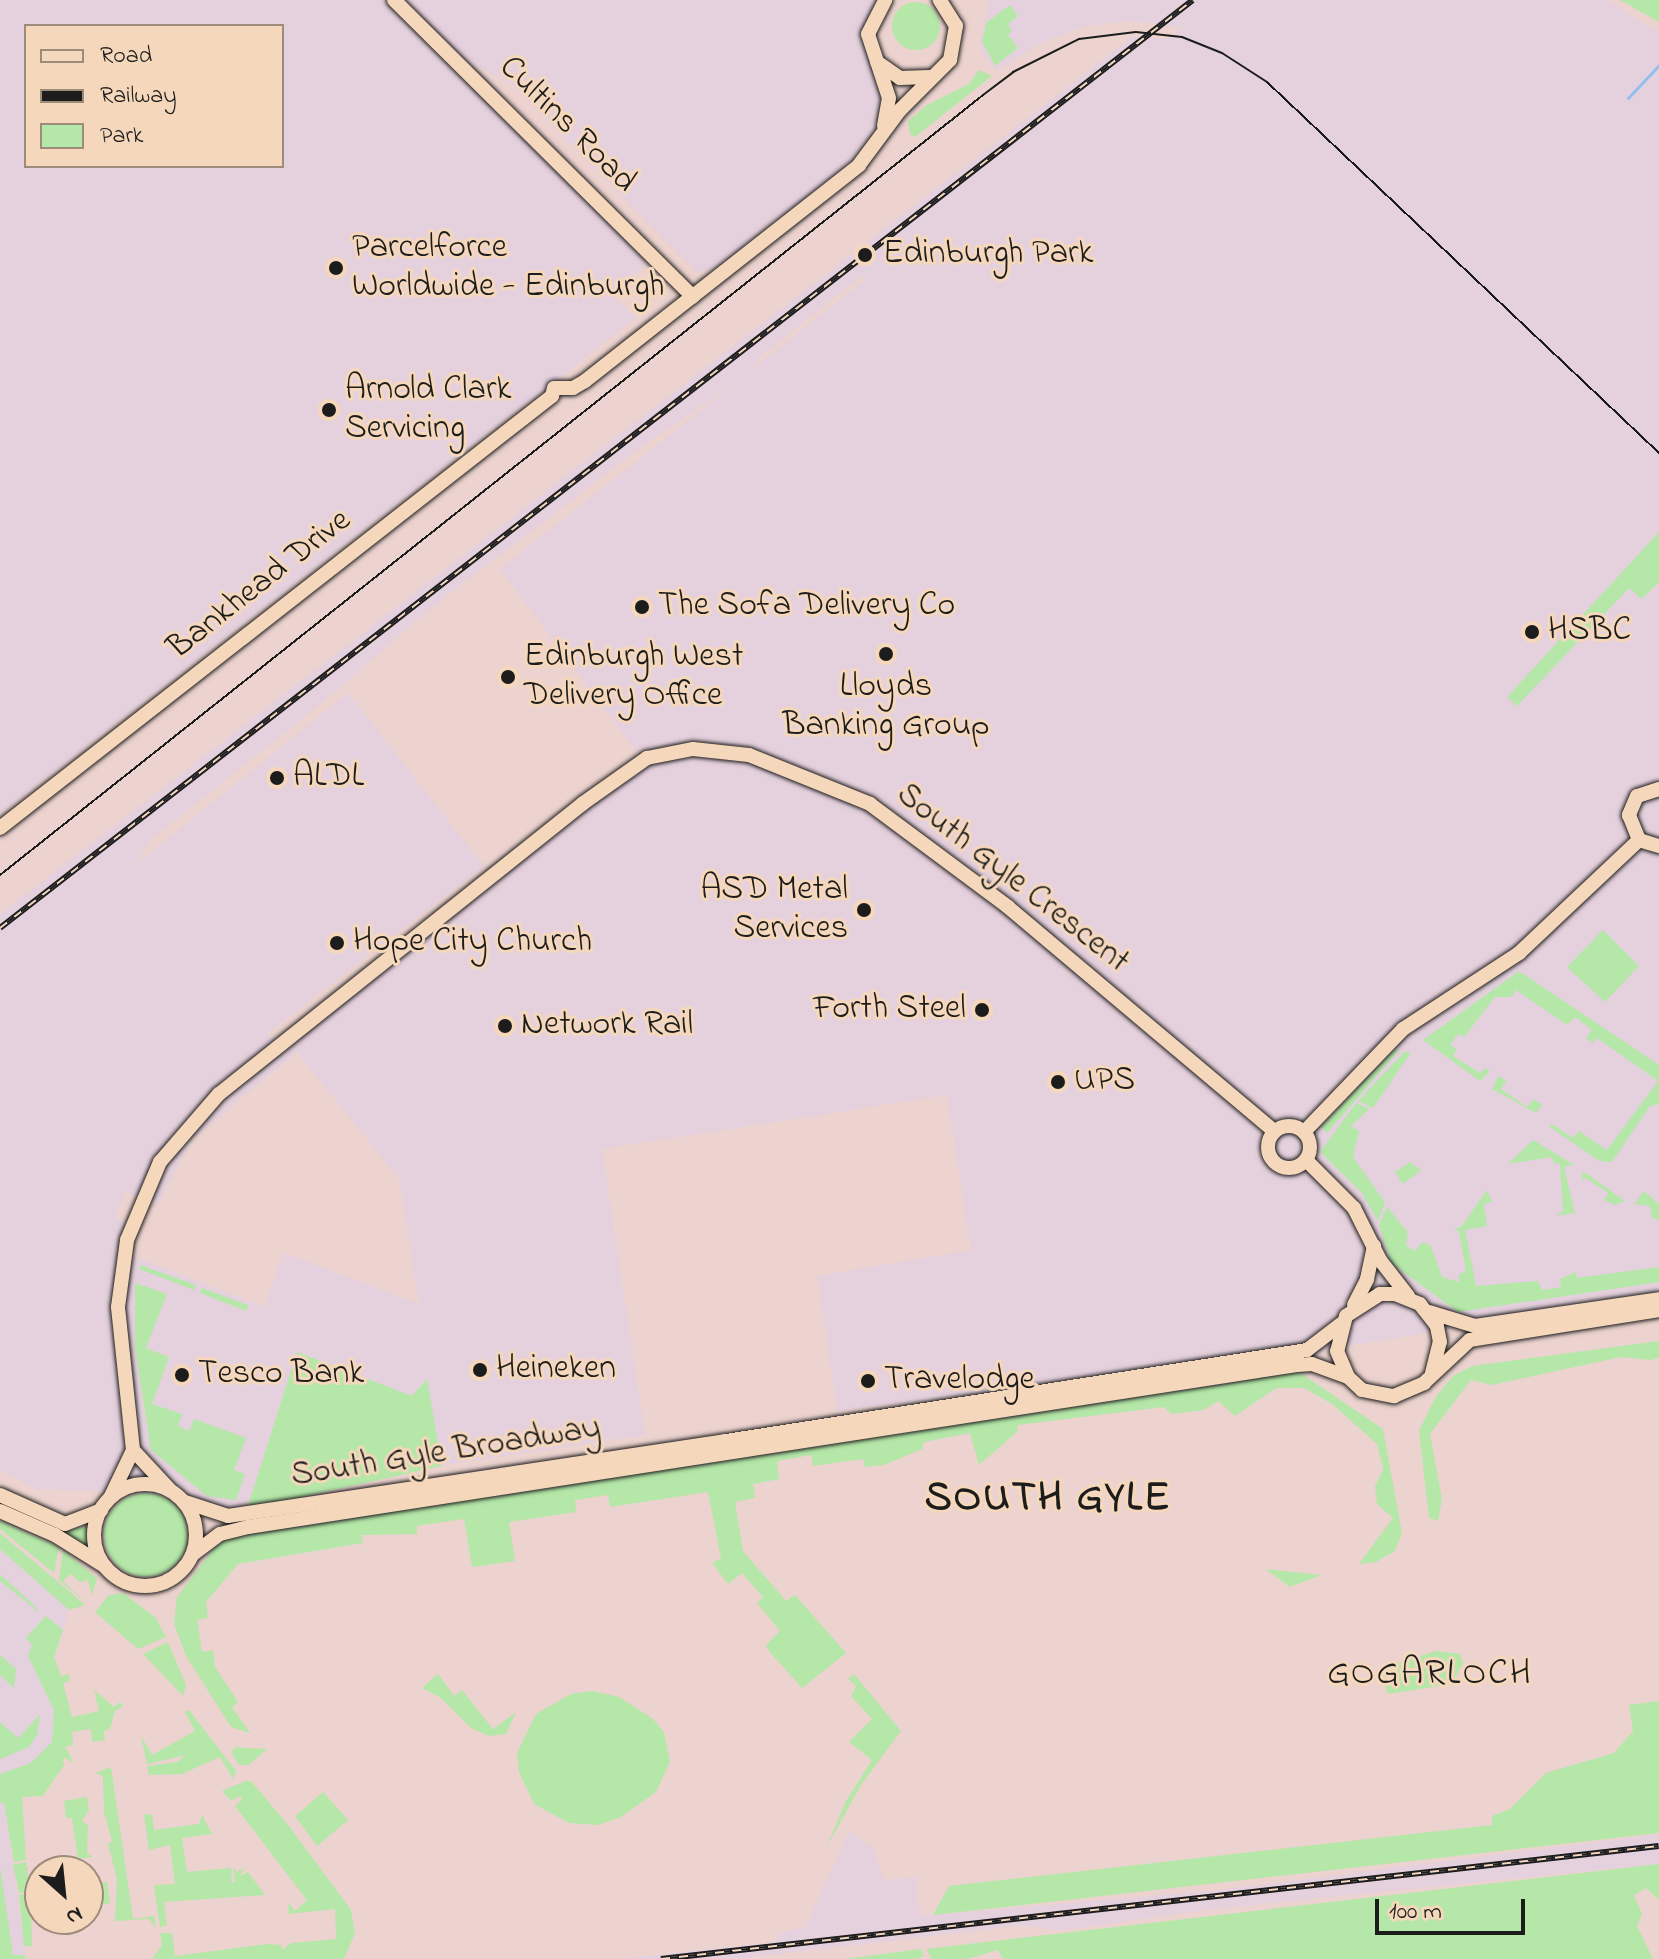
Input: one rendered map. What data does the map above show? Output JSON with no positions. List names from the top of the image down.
{
  "streets": {
    "street": [
      "Cultins Road",
      "Bankhead Drive",
      "South Gyle Crescent",
      "South Gyle Broadway"
    ]
  },
  "crossings": [
    ["Cultins Road", "Bankhead Drive"]
  ],
  "districts": ["SOUTH GYLE", "GOGARLOCH"],
  "places": [
    "Edinburgh Park",
    "Parcelforce Worldwide - Edinburgh",
    "Arnold Clark Servicing",
    "The Sofa Delivery Co",
    "HSBC",
    "Lloyds Banking Group",
    "Edinburgh West Delivery Office",
    "ALDL",
    "ASD Metal Services",
    "Hope City Church",
    "Forth Steel",
    "Network Rail",
    "UPS",
    "Heineken",
    "Tesco Bank",
    "Travelodge"
  ],
  "legend": ["Road", "Railway", "Park"],
  "scale_bar": "100 m",
  "north": "bottom right"
}
